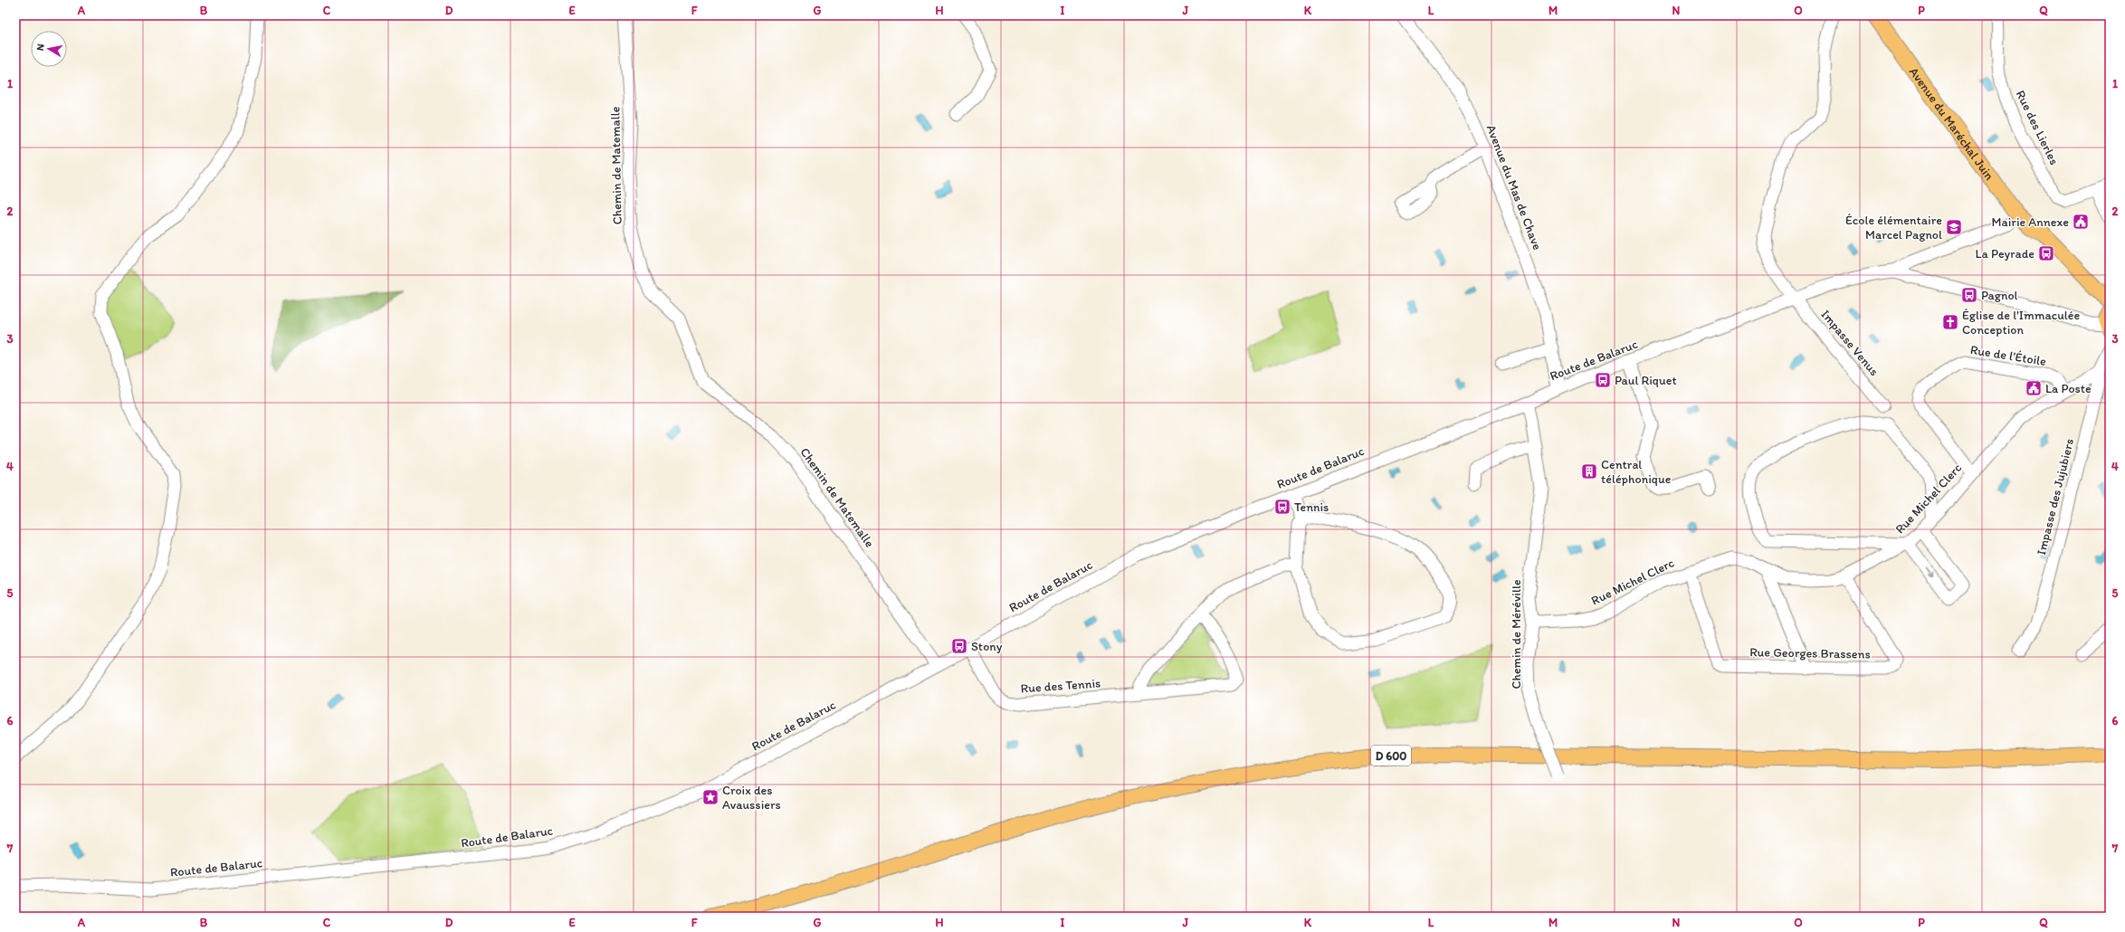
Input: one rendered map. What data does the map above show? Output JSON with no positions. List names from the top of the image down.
{
  "streets": {
    "main road": ["Avenue du Maréchal Juin", "D 600"],
    "street": [
      "Rue des Lierles",
      "Chemin de Matemalle",
      "Avenue du Mas de Chave",
      "Impasse Venus",
      "Rue de l'Étoile",
      "Route de Balaruc",
      "Impasse des Jujubiers",
      "Rue Michel Clerc",
      "Chemin de Méréville",
      "Rue Georges Brassens",
      "Rue des Tennis"
    ]
  },
  "crossings": [
    ["Avenue du Maréchal Juin", "Route de Balaruc"],
    ["Chemin de Matemalle", "Route de Balaruc"],
    ["Avenue du Mas de Chave", "Route de Balaruc"],
    ["Impasse Venus", "Route de Balaruc"],
    ["Rue de l'Étoile", "Rue Michel Clerc"],
    ["Route de Balaruc", "Chemin de Méréville"],
    ["Route de Balaruc", "Rue des Tennis"],
    ["Impasse des Jujubiers", "Rue Michel Clerc"],
    ["Rue Michel Clerc", "Chemin de Méréville"],
    ["Rue Michel Clerc", "Rue Georges Brassens"]
  ],
  "places": {
    "public building": ["Mairie Annexe", "La Poste"],
    "school or university": ["École élémentaire Marcel Pagnol"],
    "bus stop": [
      "La Peyrade",
      "Pagnol",
      "Paul Riquet",
      "Tennis",
      "Stony"
    ],
    "church": ["Église de l'Immaculée Conception"],
    "building": ["Central téléphonique"],
    "place": ["Croix des Avaussiers"]
  },
  "north": "left",
  "grid": {
    "columns": [
      "A",
      "B",
      "C",
      "D",
      "E",
      "F",
      "G",
      "H",
      "I",
      "J",
      "K",
      "L",
      "M",
      "N",
      "O",
      "P",
      "Q"
    ],
    "rows": [
      "1",
      "2",
      "3",
      "4",
      "5",
      "6",
      "7"
    ]
  }
}
